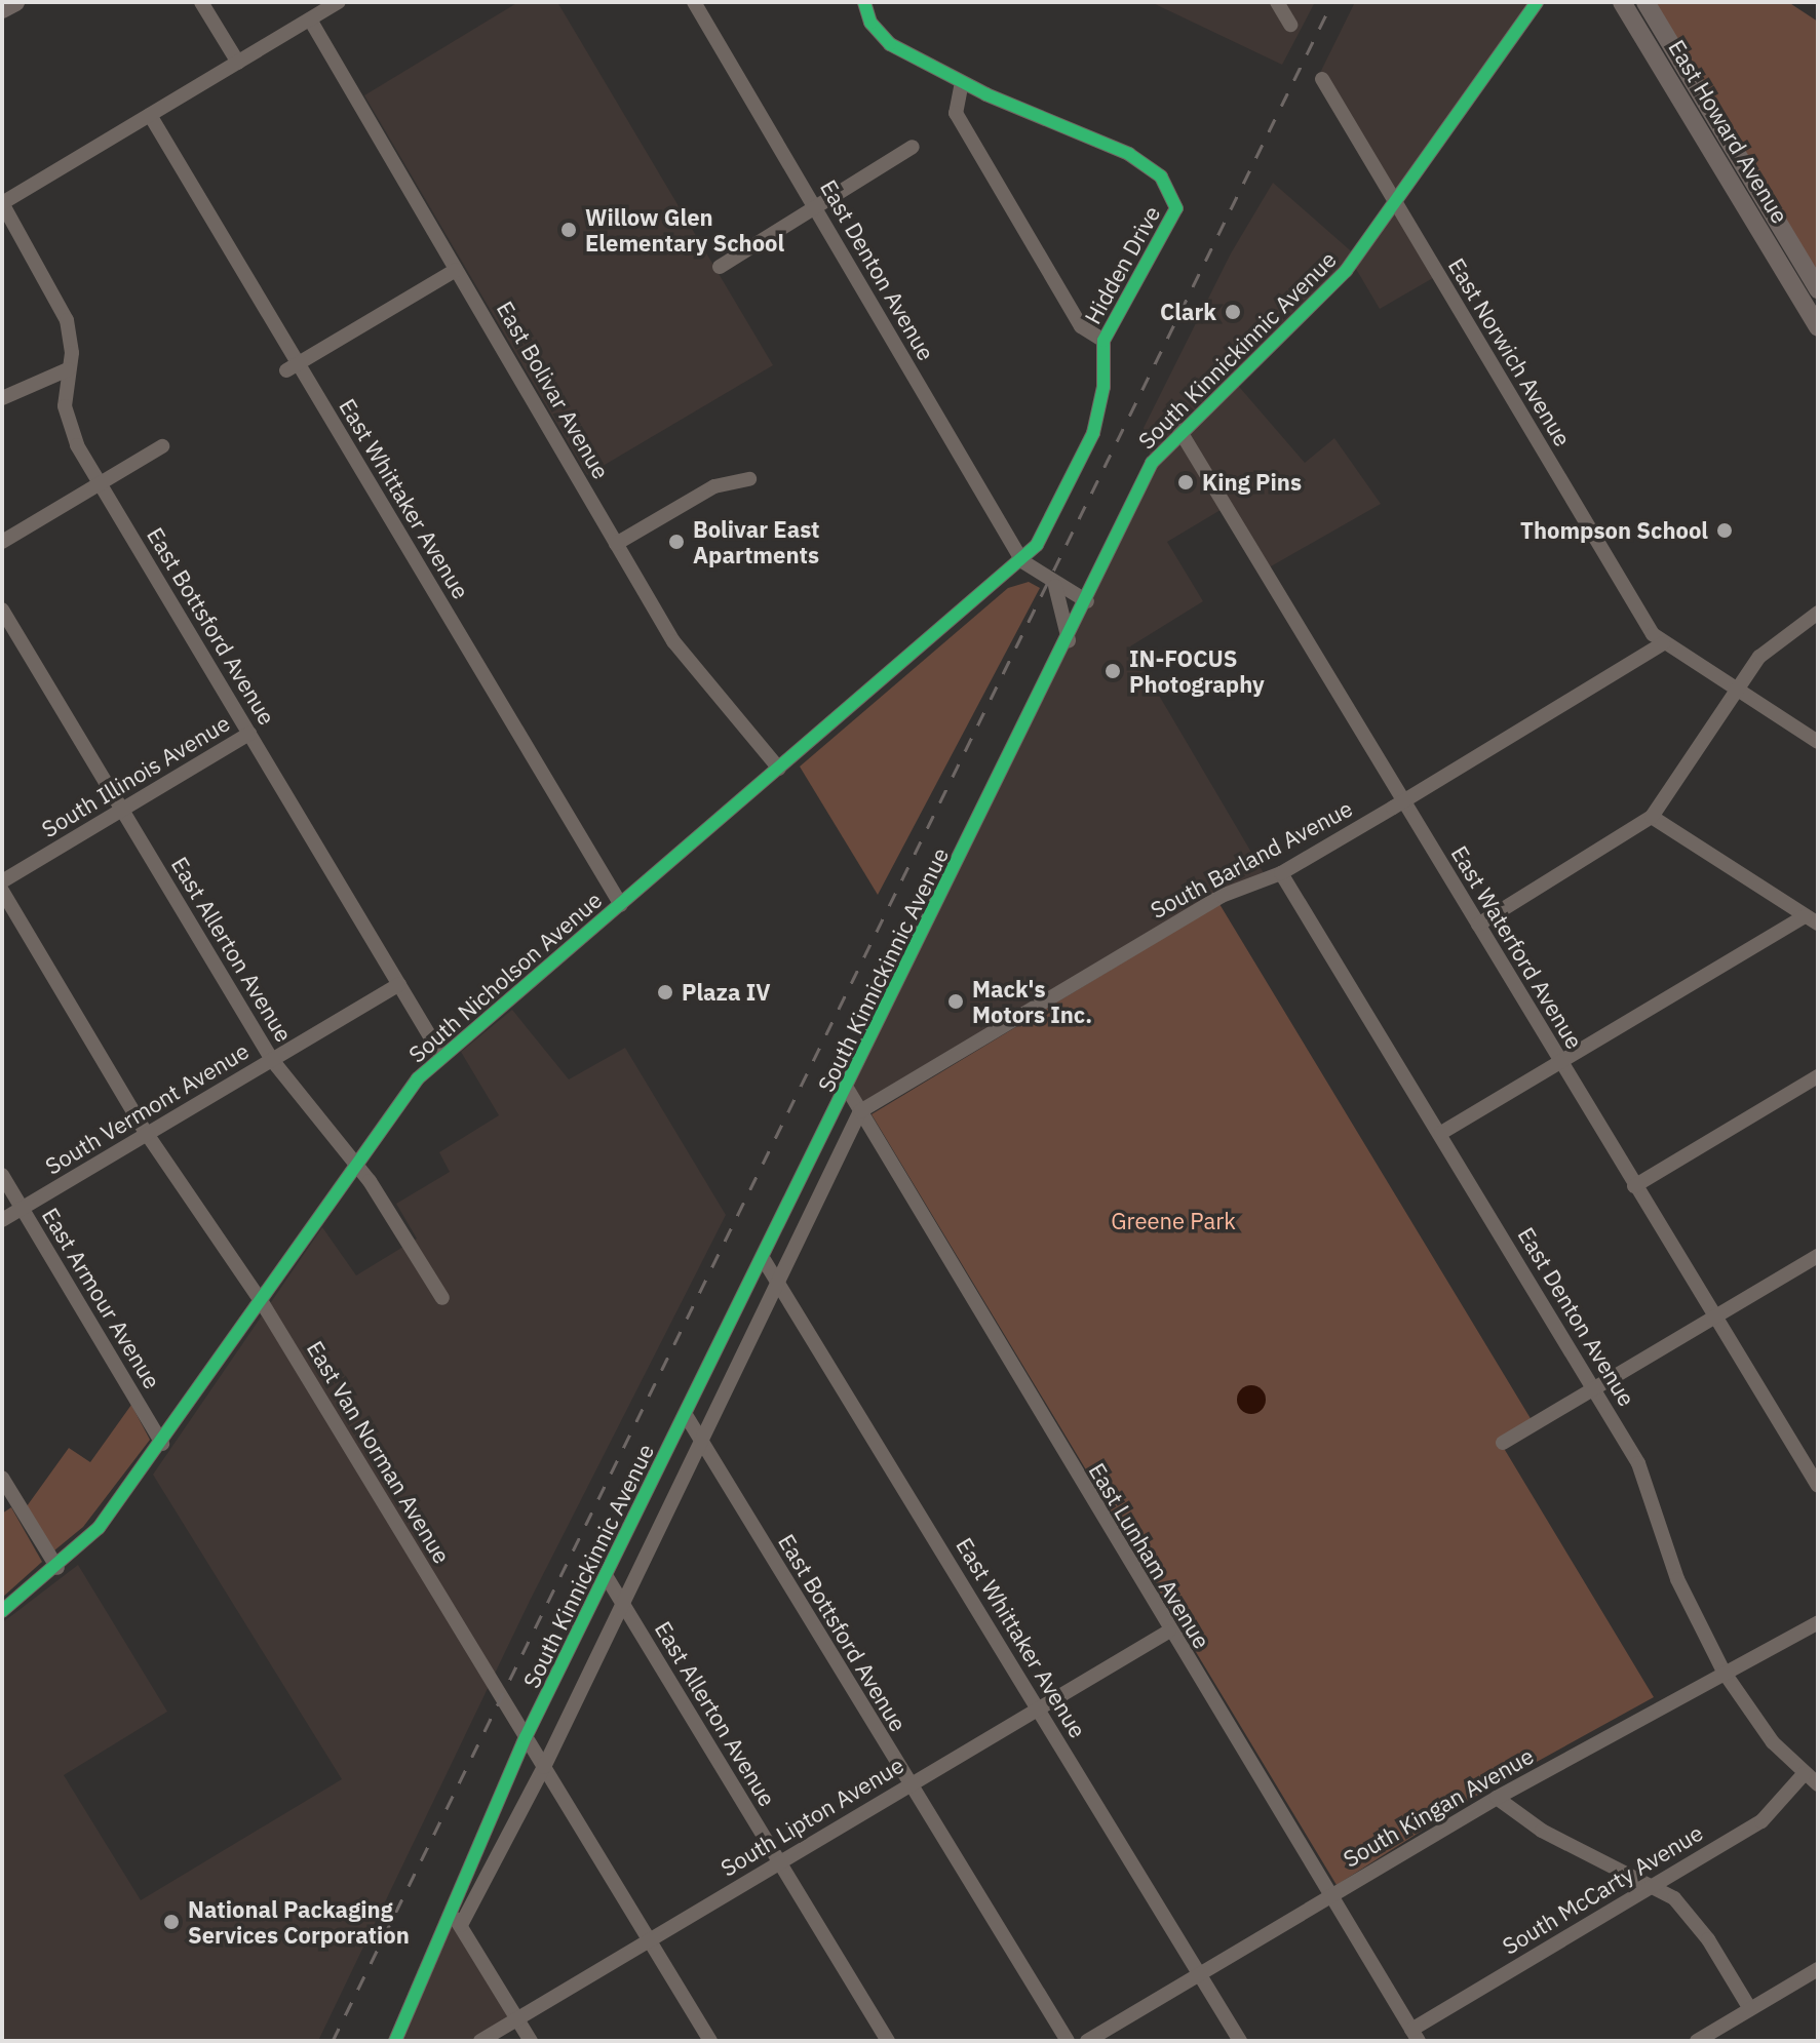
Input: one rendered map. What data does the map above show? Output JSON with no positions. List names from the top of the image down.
{
  "streets": {
    "main road": ["East Howard Avenue"],
    "street": [
      "Hidden Drive",
      "East Denton Avenue",
      "South Kinnickinnic Avenue",
      "East Norwich Avenue",
      "East Bolivar Avenue",
      "East Whittaker Avenue",
      "East Bottsford Avenue",
      "South Illinois Avenue",
      "South Barland Avenue",
      "East Waterford Avenue",
      "East Allerton Avenue",
      "South Nicholson Avenue",
      "South Vermont Avenue",
      "East Armour Avenue",
      "East Van Norman Avenue",
      "East Lunham Avenue",
      "South Kingan Avenue",
      "South Lipton Avenue",
      "South McCarty Avenue"
    ]
  },
  "crossings": [
    ["Hidden Drive", "East Denton Avenue"],
    ["Hidden Drive", "South Nicholson Avenue"],
    ["East Denton Avenue", "South Barland Avenue"],
    ["East Denton Avenue", "South Nicholson Avenue"],
    ["East Denton Avenue", "South Kingan Avenue"],
    ["East Denton Avenue", "South McCarty Avenue"],
    ["South Kinnickinnic Avenue", "East Norwich Avenue"],
    ["South Kinnickinnic Avenue", "East Whittaker Avenue"],
    ["South Kinnickinnic Avenue", "East Bottsford Avenue"],
    ["South Kinnickinnic Avenue", "South Barland Avenue"],
    ["South Kinnickinnic Avenue", "East Waterford Avenue"],
    ["South Kinnickinnic Avenue", "East Allerton Avenue"],
    ["South Kinnickinnic Avenue", "East Van Norman Avenue"],
    ["South Kinnickinnic Avenue", "East Lunham Avenue"],
    ["East Norwich Avenue", "South Barland Avenue"],
    ["East Bolivar Avenue", "South Nicholson Avenue"],
    ["East Whittaker Avenue", "South Nicholson Avenue"],
    ["East Whittaker Avenue", "South Kingan Avenue"],
    ["East Whittaker Avenue", "South Lipton Avenue"],
    ["East Bottsford Avenue", "South Illinois Avenue"],
    ["East Bottsford Avenue", "South Nicholson Avenue"],
    ["East Bottsford Avenue", "South Vermont Avenue"],
    ["East Bottsford Avenue", "South Lipton Avenue"],
    ["South Illinois Avenue", "East Allerton Avenue"],
    ["South Barland Avenue", "East Waterford Avenue"],
    ["South Barland Avenue", "East Lunham Avenue"],
    ["East Allerton Avenue", "South Nicholson Avenue"],
    ["East Allerton Avenue", "South Vermont Avenue"],
    ["East Allerton Avenue", "South Lipton Avenue"],
    ["South Nicholson Avenue", "East Armour Avenue"],
    ["South Nicholson Avenue", "East Van Norman Avenue"],
    ["South Vermont Avenue", "East Armour Avenue"],
    ["South Vermont Avenue", "East Van Norman Avenue"],
    ["East Van Norman Avenue", "South Lipton Avenue"],
    ["East Lunham Avenue", "South Kingan Avenue"],
    ["East Lunham Avenue", "South Lipton Avenue"],
    ["East Lunham Avenue", "South McCarty Avenue"]
  ],
  "parks": ["Greene Park"],
  "places": [
    "Willow Glen Elementary School",
    "Clark",
    "King Pins",
    "Thompson School",
    "Bolivar East Apartments",
    "IN-FOCUS Photography",
    "Plaza IV",
    "Mack's Motors Inc.",
    "National Packaging Services Corporation"
  ]
}
